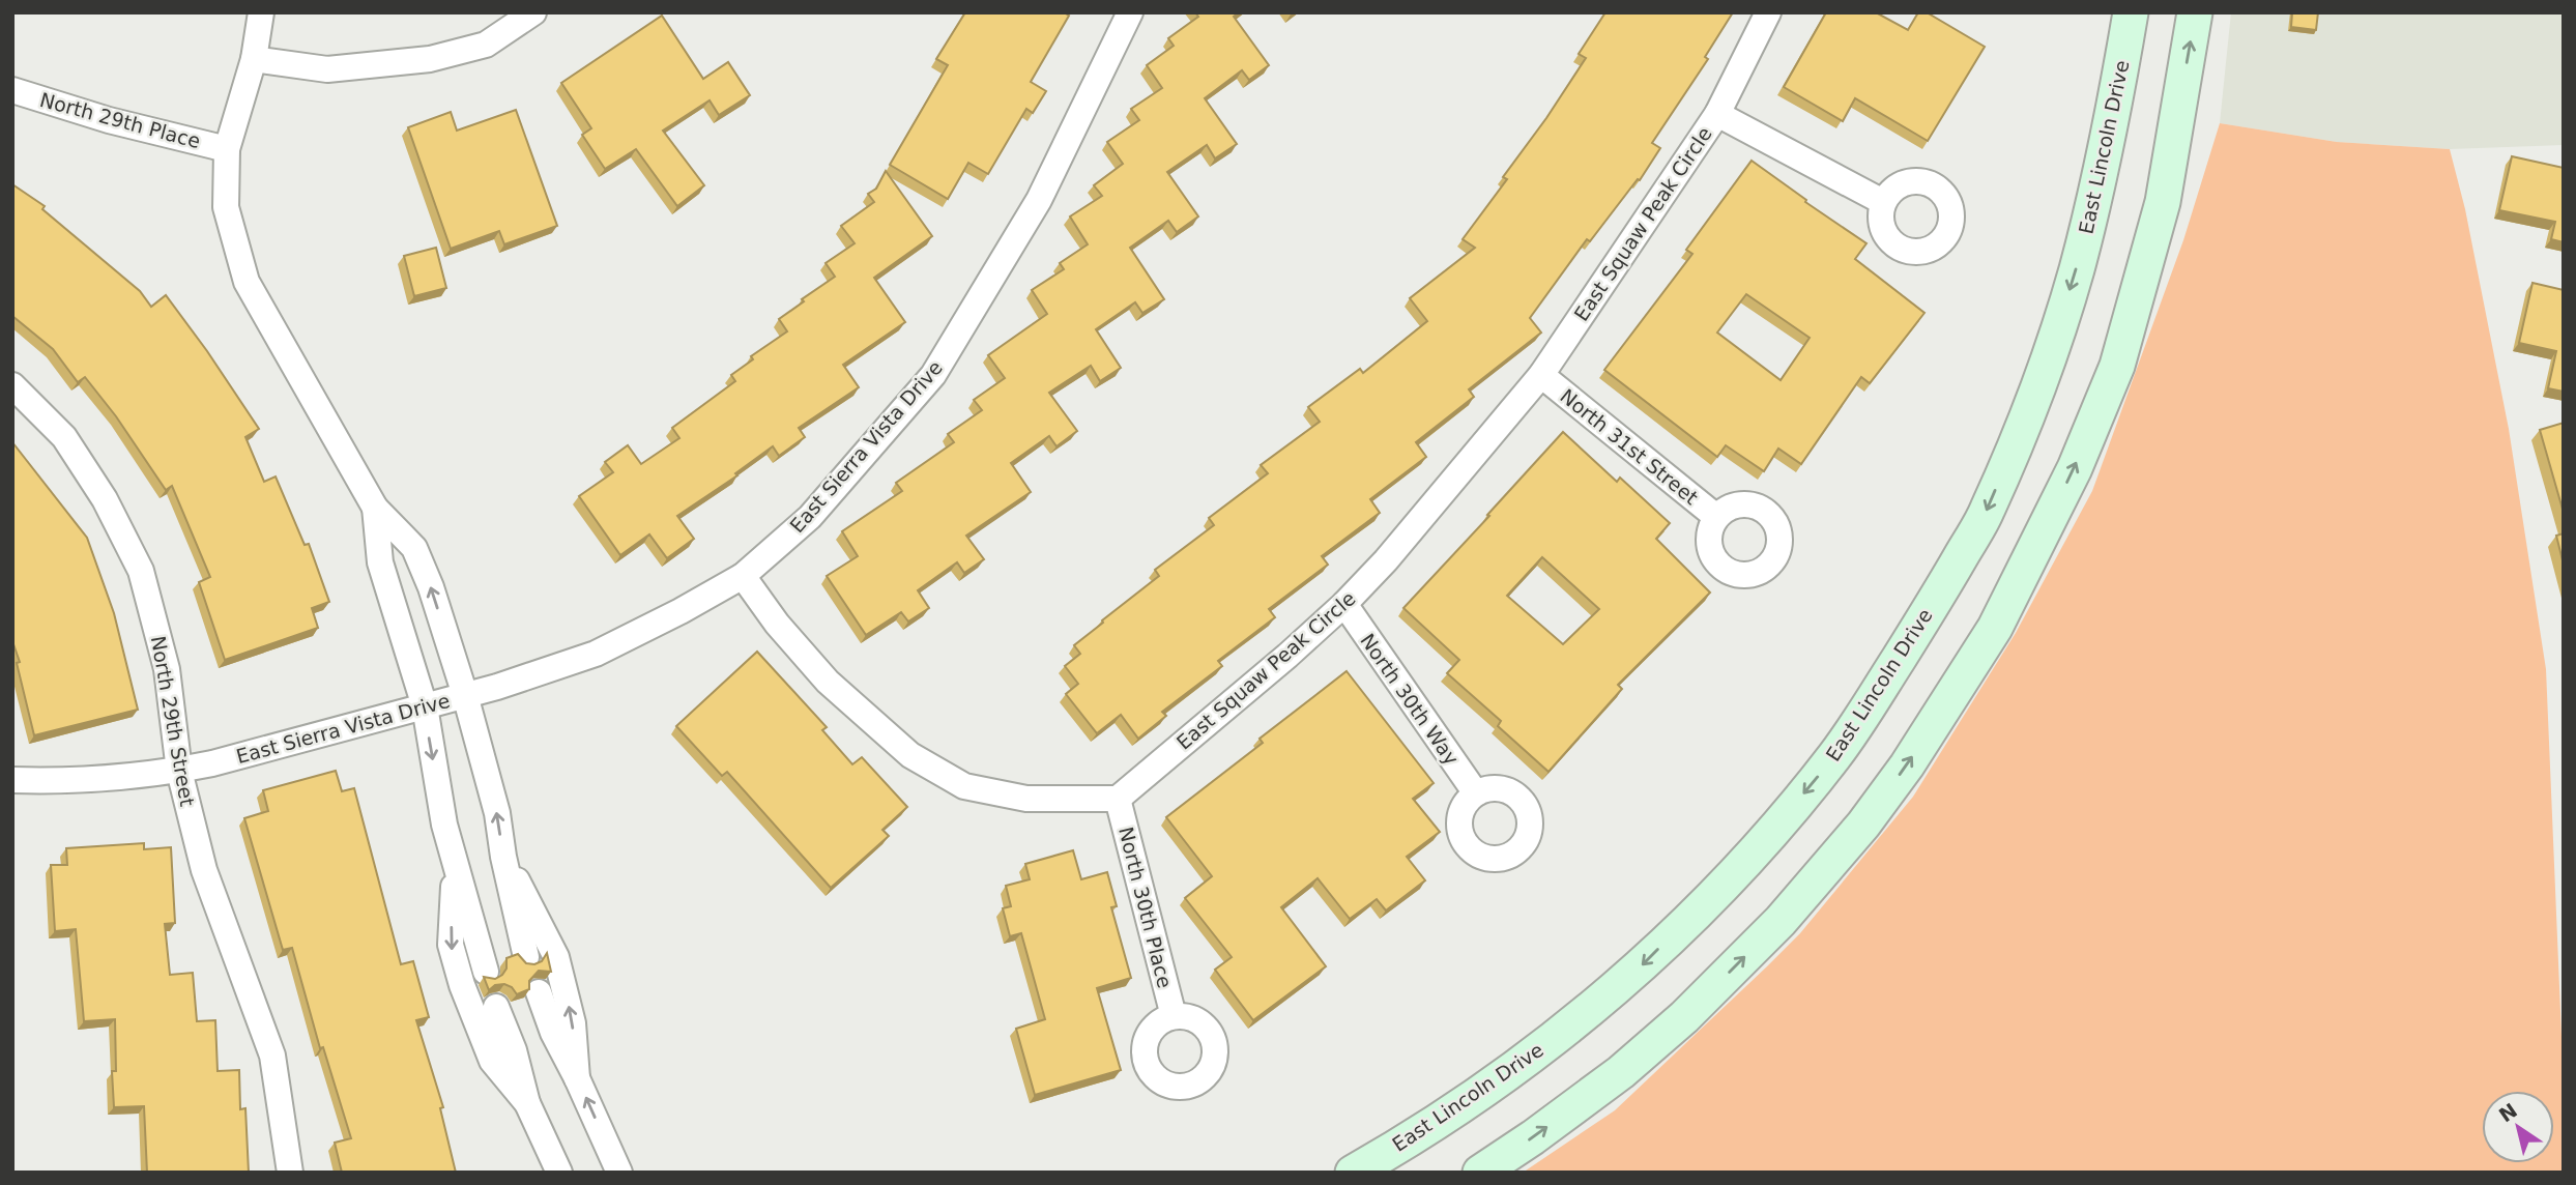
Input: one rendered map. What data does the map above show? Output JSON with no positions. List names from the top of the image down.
{
  "streets": {
    "main road": ["East Lincoln Drive"],
    "street": [
      "North 29th Place",
      "East Squaw Peak Circle",
      "East Sierra Vista Drive",
      "North 31st Street",
      "North 30th Way",
      "North 29th Street",
      "North 30th Place"
    ]
  },
  "crossings": [
    ["East Squaw Peak Circle", "North 31st Street"],
    ["East Squaw Peak Circle", "North 30th Way"],
    ["East Squaw Peak Circle", "North 30th Place"],
    ["East Sierra Vista Drive", "North 29th Street"]
  ],
  "north": "top left"
}
